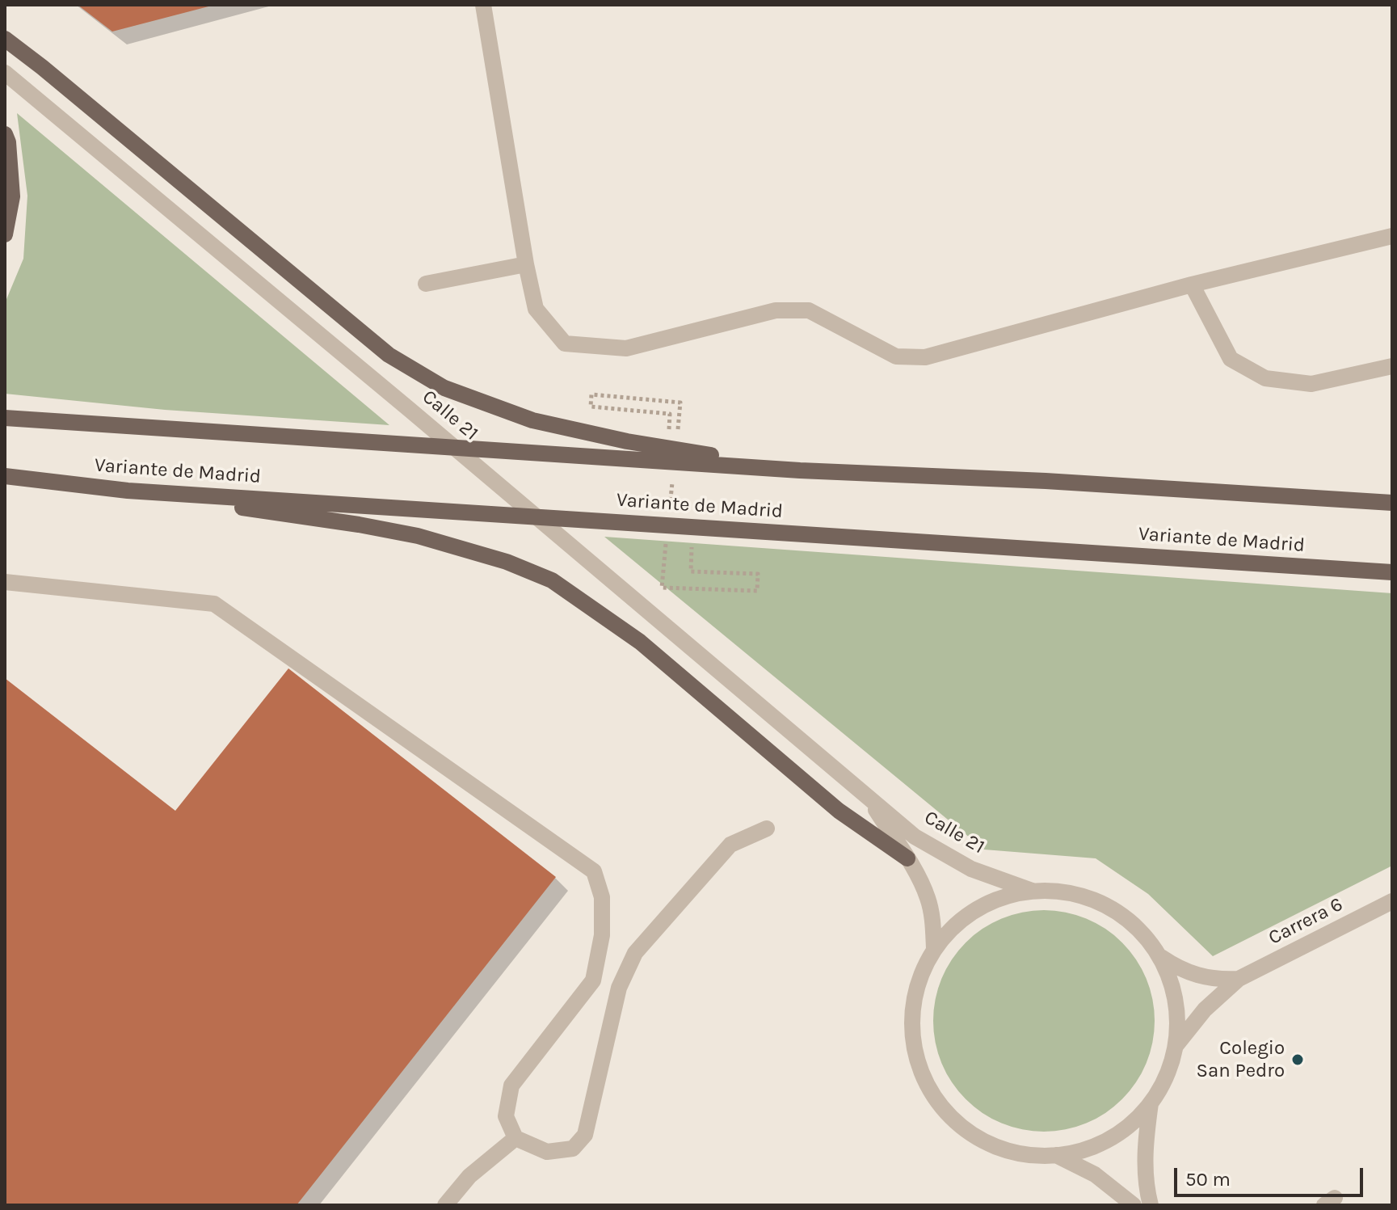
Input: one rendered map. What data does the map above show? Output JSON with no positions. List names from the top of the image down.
{
  "streets": {
    "main road": ["Variante de Madrid"],
    "street": ["Calle 21", "Carrera 6"]
  },
  "places": ["Colegio San Pedro"],
  "scale_bar": "50 m"
}
